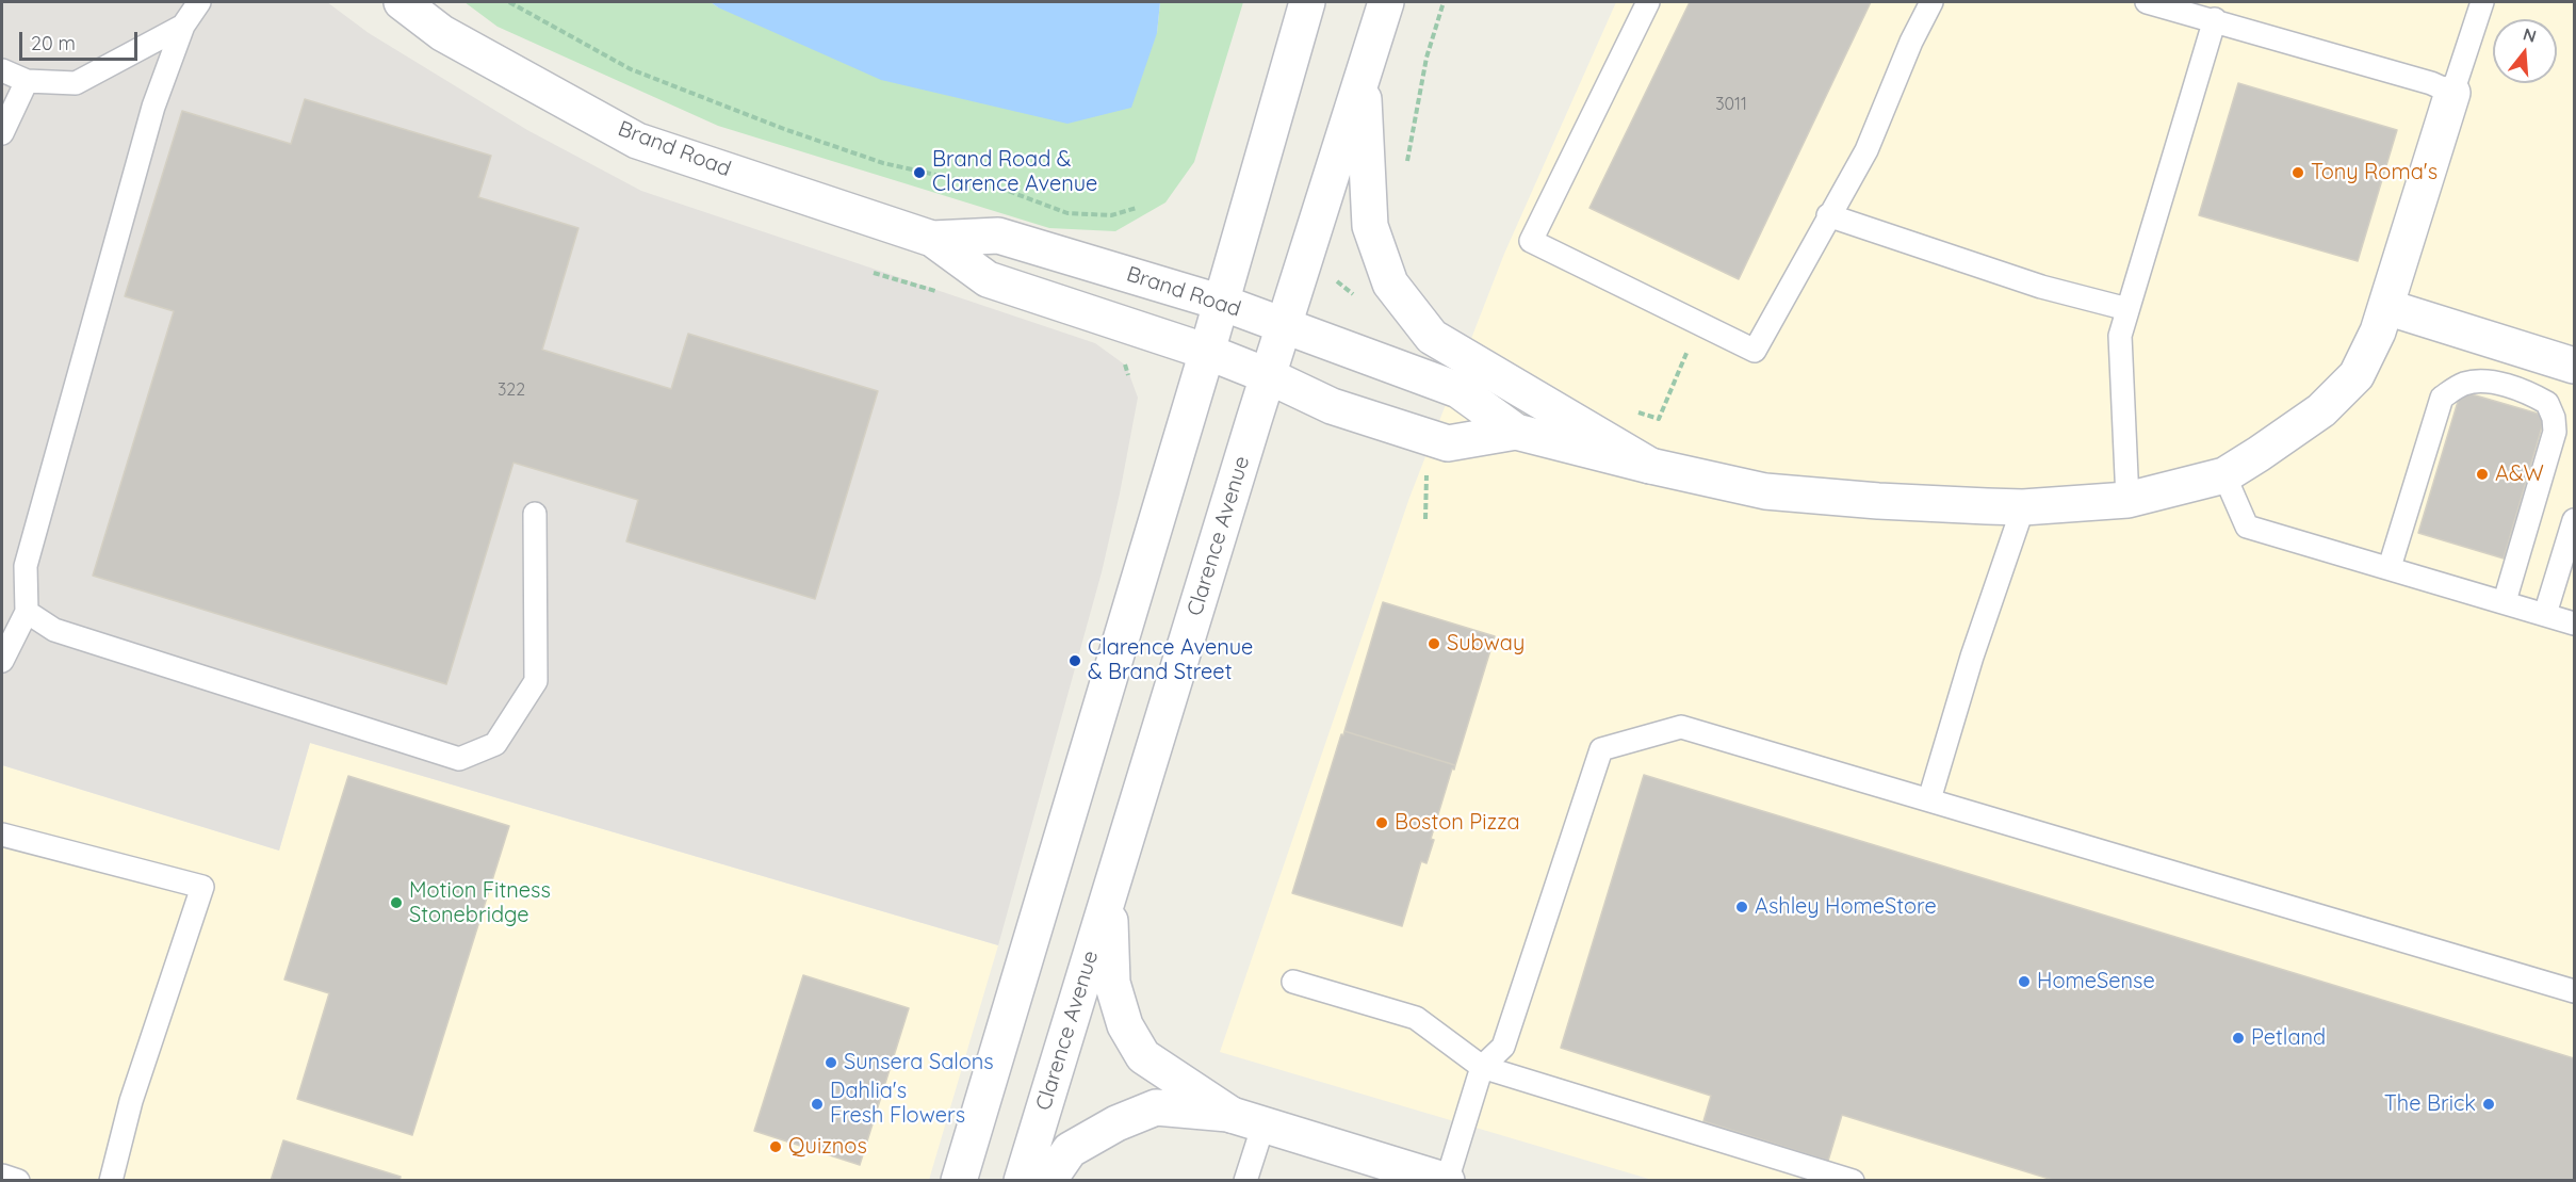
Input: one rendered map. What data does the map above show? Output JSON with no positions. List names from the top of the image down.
{
  "streets": {
    "main road": ["Brand Road", "Clarence Avenue"]
  },
  "crossings": [
    ["Brand Road", "Clarence Avenue"]
  ],
  "places": [
    "Brand Road & Clarence Avenue",
    "Tony Roma's",
    "A&W",
    "Subway",
    "Clarence Avenue & Brand Street",
    "Boston Pizza",
    "Motion Fitness Stonebridge",
    "Ashley HomeStore",
    "HomeSense",
    "Petland",
    "Sunsera Salons",
    "Dahlia's Fresh Flowers",
    "The Brick",
    "Quiznos"
  ],
  "house_numbers": ["3011", "322"],
  "scale_bar": "20 m",
  "north": "top"
}
